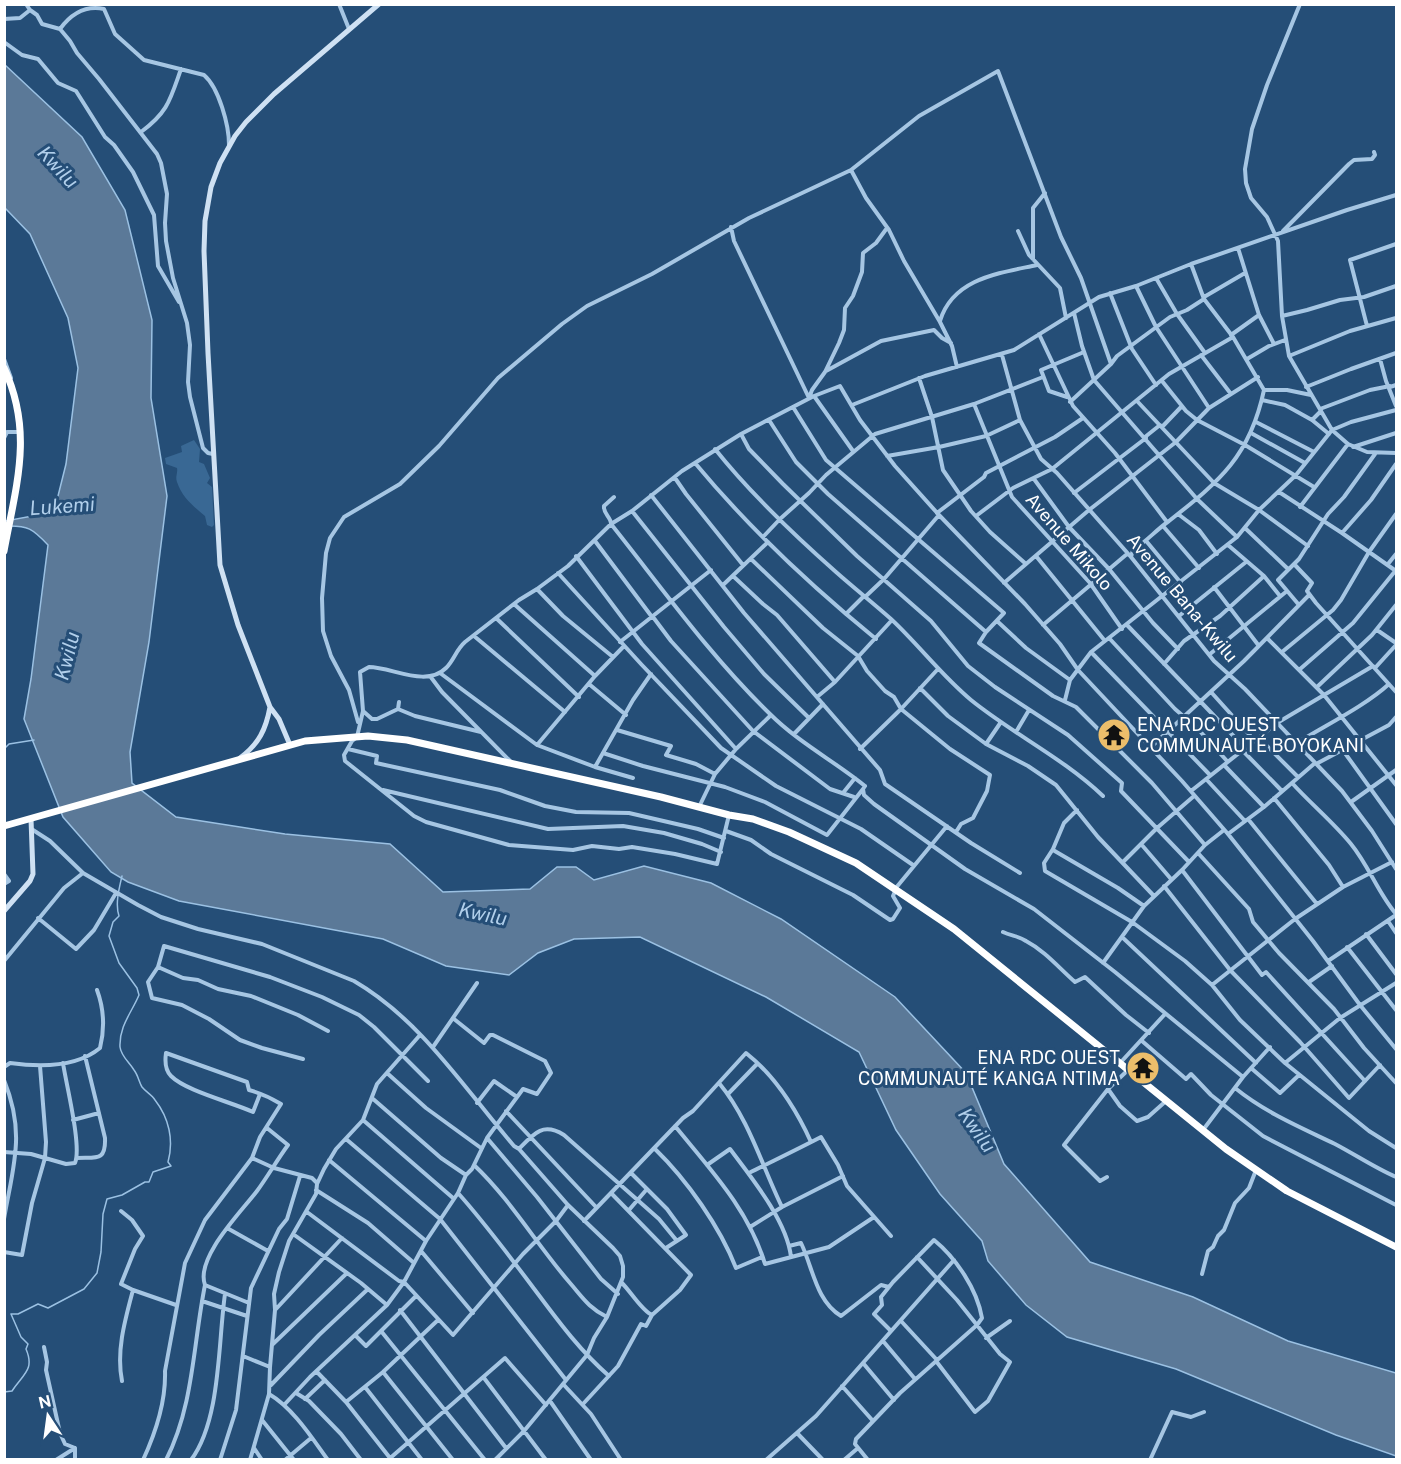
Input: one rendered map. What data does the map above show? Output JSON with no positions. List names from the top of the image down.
{
  "streets": {
    "street": ["Avenue Mikolo", "Avenue Bana-Kwilu"]
  },
  "water": ["Kwilu", "Lukemi"],
  "places": {
    "temple": ["ENA RDC OUEST COMMUNAUTÉ BOYOKANI", "ENA RDC OUEST COMMUNAUTÉ KANGA NTIMA"]
  },
  "north": "top"
}
